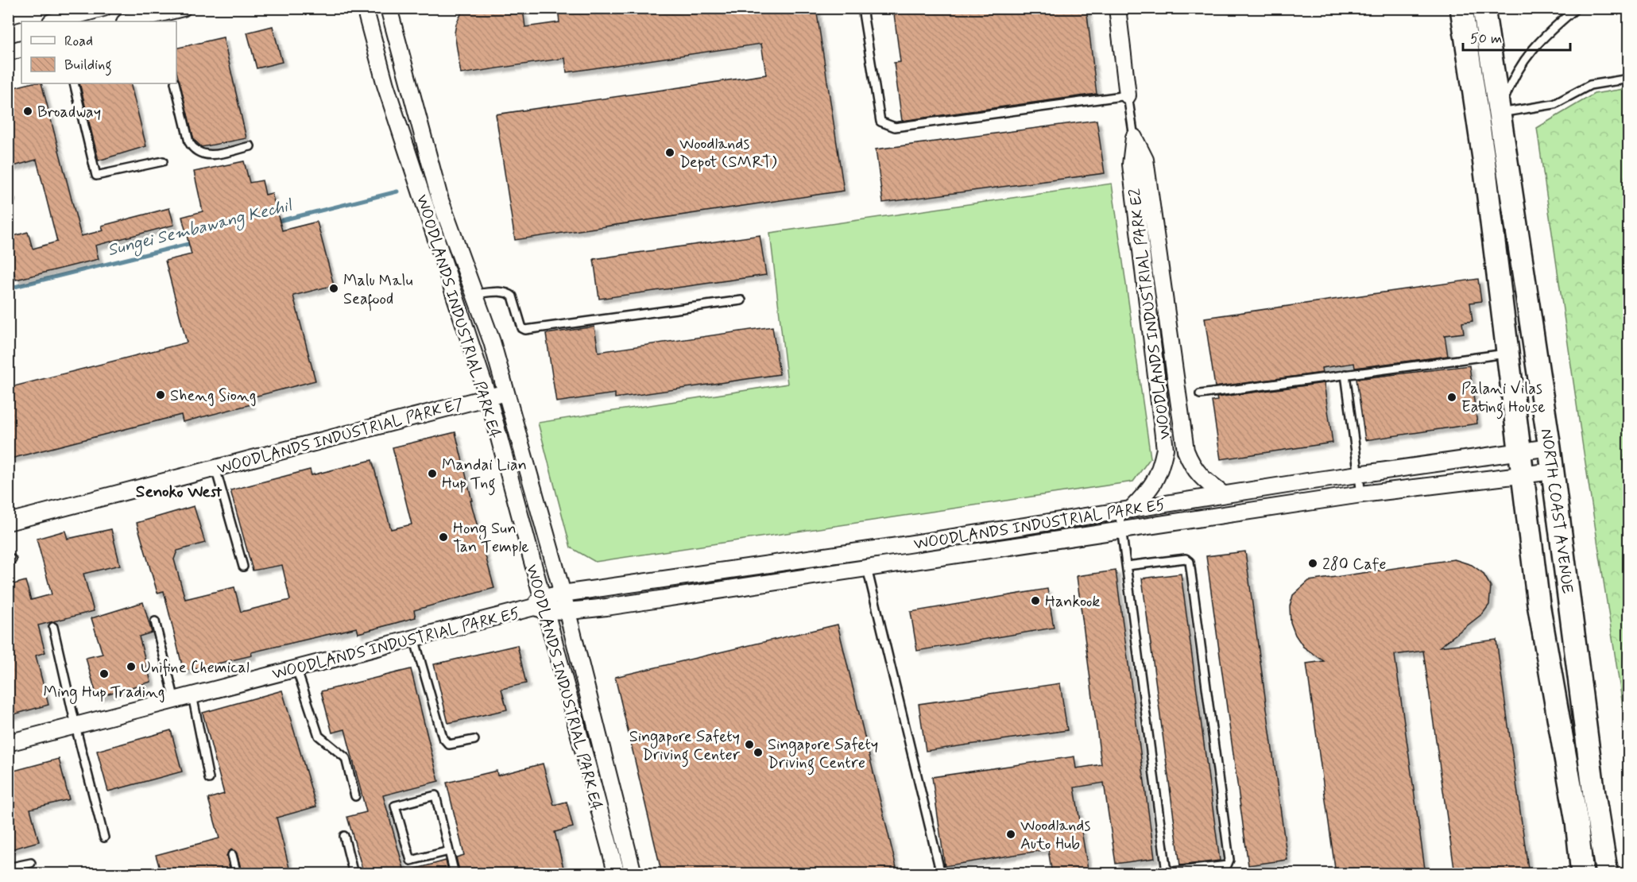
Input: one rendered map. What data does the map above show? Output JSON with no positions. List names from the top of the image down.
{
  "streets": {
    "main road": ["NORTH COAST AVENUE"],
    "street": [
      "WOODLANDS INDUSTRIAL PARK E2",
      "WOODLANDS INDUSTRIAL PARK E4",
      "WOODLANDS INDUSTRIAL PARK E7",
      "WOODLANDS INDUSTRIAL PARK E5"
    ]
  },
  "crossings": [
    ["WOODLANDS INDUSTRIAL PARK E2", "WOODLANDS INDUSTRIAL PARK E5"],
    ["WOODLANDS INDUSTRIAL PARK E4", "WOODLANDS INDUSTRIAL PARK E7"],
    ["WOODLANDS INDUSTRIAL PARK E4", "WOODLANDS INDUSTRIAL PARK E5"],
    ["NORTH COAST AVENUE", "WOODLANDS INDUSTRIAL PARK E5"]
  ],
  "districts": ["Senoko West"],
  "water": ["Sungei Sembawang Kechil"],
  "places": [
    "Broadway",
    "Woodlands Depot (SMRT)",
    "Malu Malu Seafood",
    "Sheng Siong",
    "Palani Vilas Eating House",
    "Mandai Lian Hup Tng",
    "Hong Sun Tan Temple",
    "280 Cafe",
    "Hankook",
    "Unifine Chemical",
    "Ming Hup Trading",
    "Singapore Safety Driving Center",
    "Singapore Safety Driving Centre",
    "Woodlands Auto Hub"
  ],
  "legend": ["Road", "Building"],
  "scale_bar": "50 m"
}
